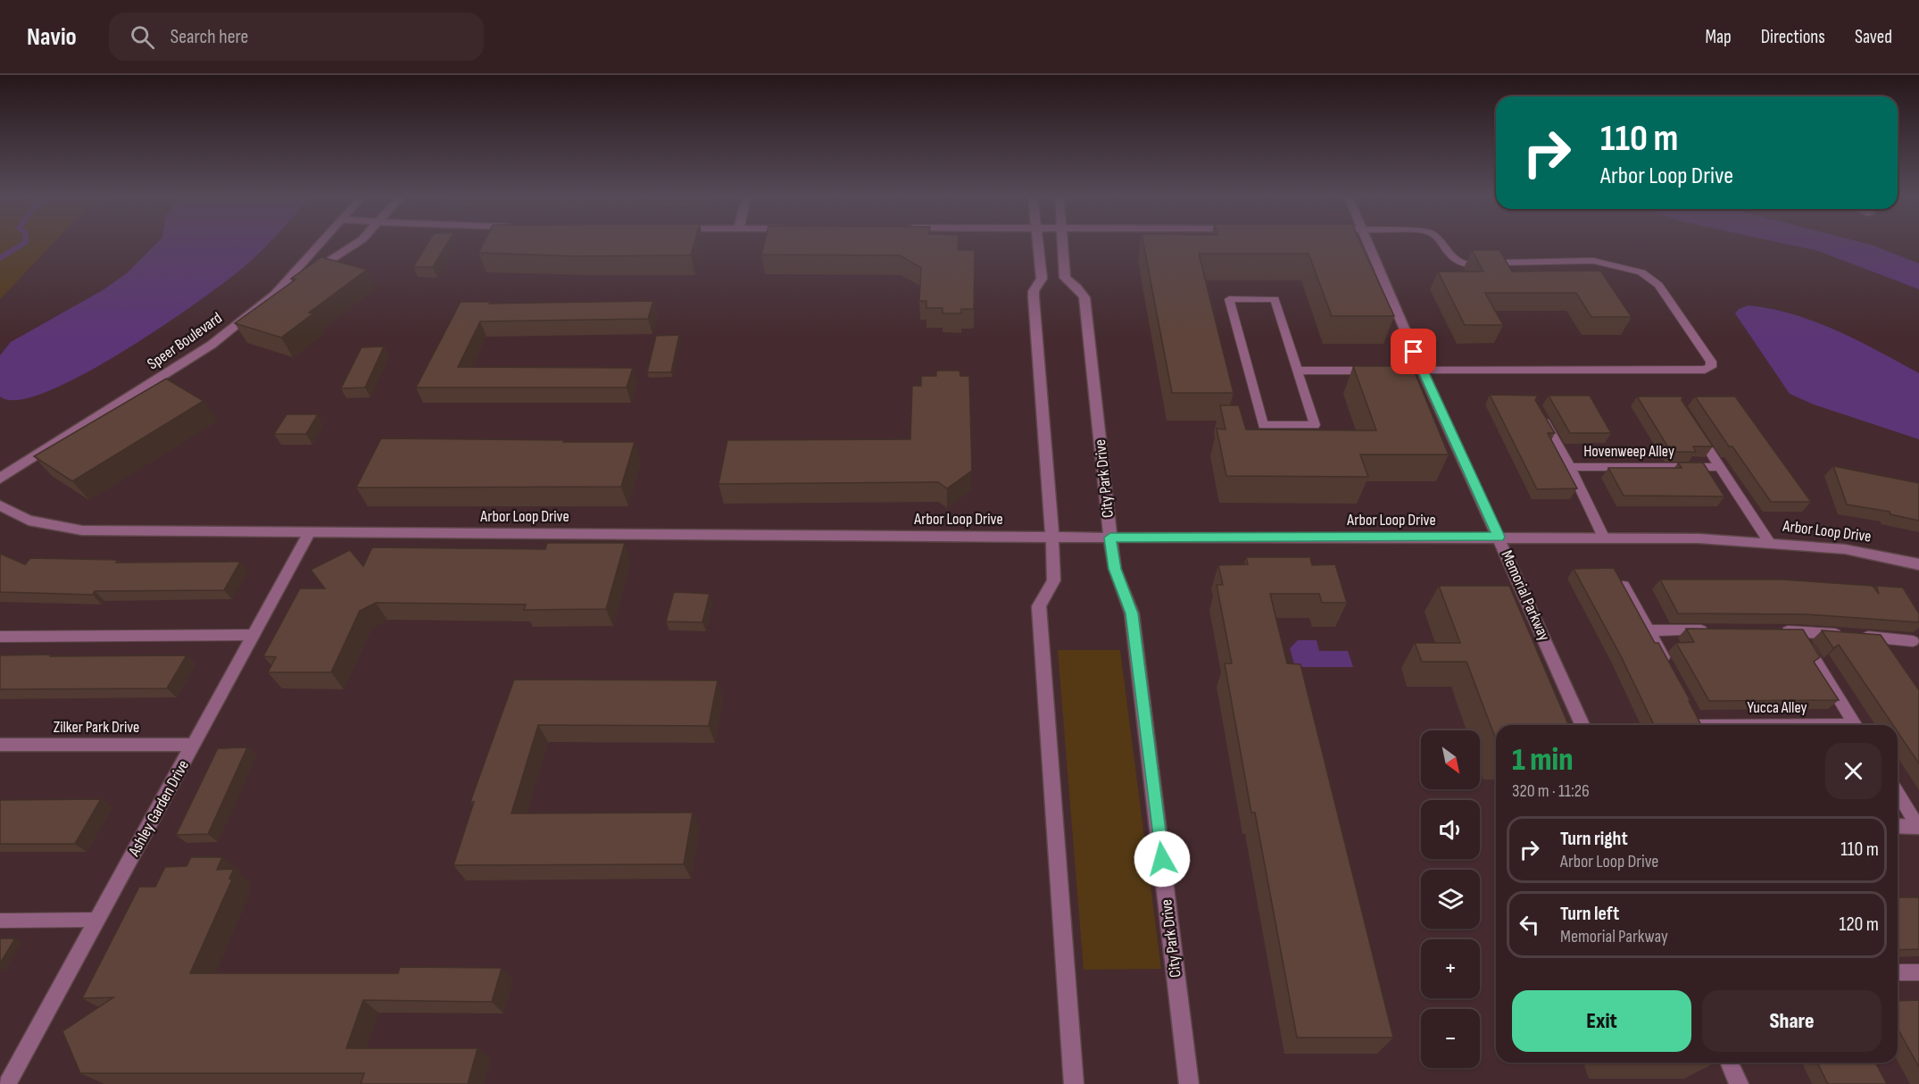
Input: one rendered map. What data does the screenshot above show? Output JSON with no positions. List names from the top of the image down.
{
  "streets": {
    "street": [
      "Speer Boulevard",
      "City Park Drive",
      "Arbor Loop Drive",
      "Memorial Parkway",
      "Zilker Park Drive",
      "Ashley Garden Drive"
    ],
    "lane": ["Hovenweep Alley", "Yucca Alley"]
  },
  "crossings": [
    ["City Park Drive", "Arbor Loop Drive"],
    ["Arbor Loop Drive", "Memorial Parkway"],
    ["Arbor Loop Drive", "Ashley Garden Drive"],
    ["Zilker Park Drive", "Ashley Garden Drive"]
  ],
  "north": "bottom right",
  "page": {
    "header": "Navio",
    "search": "Search here",
    "nav": ["Map", "Directions", "Saved"],
    "turn": ["110 m", "Arbor Loop Drive"],
    "heading": ["1 min", "320 m · 11:26"],
    "map_buttons": ["+", "−"],
    "list": [
      {
        "name": "Turn right",
        "note": "Arbor Loop Drive",
        "value": "110 m"
      },
      {
        "name": "Turn left",
        "note": "Memorial Parkway",
        "value": "120 m"
      }
    ],
    "buttons": ["Exit", "Share"]
  }
}
